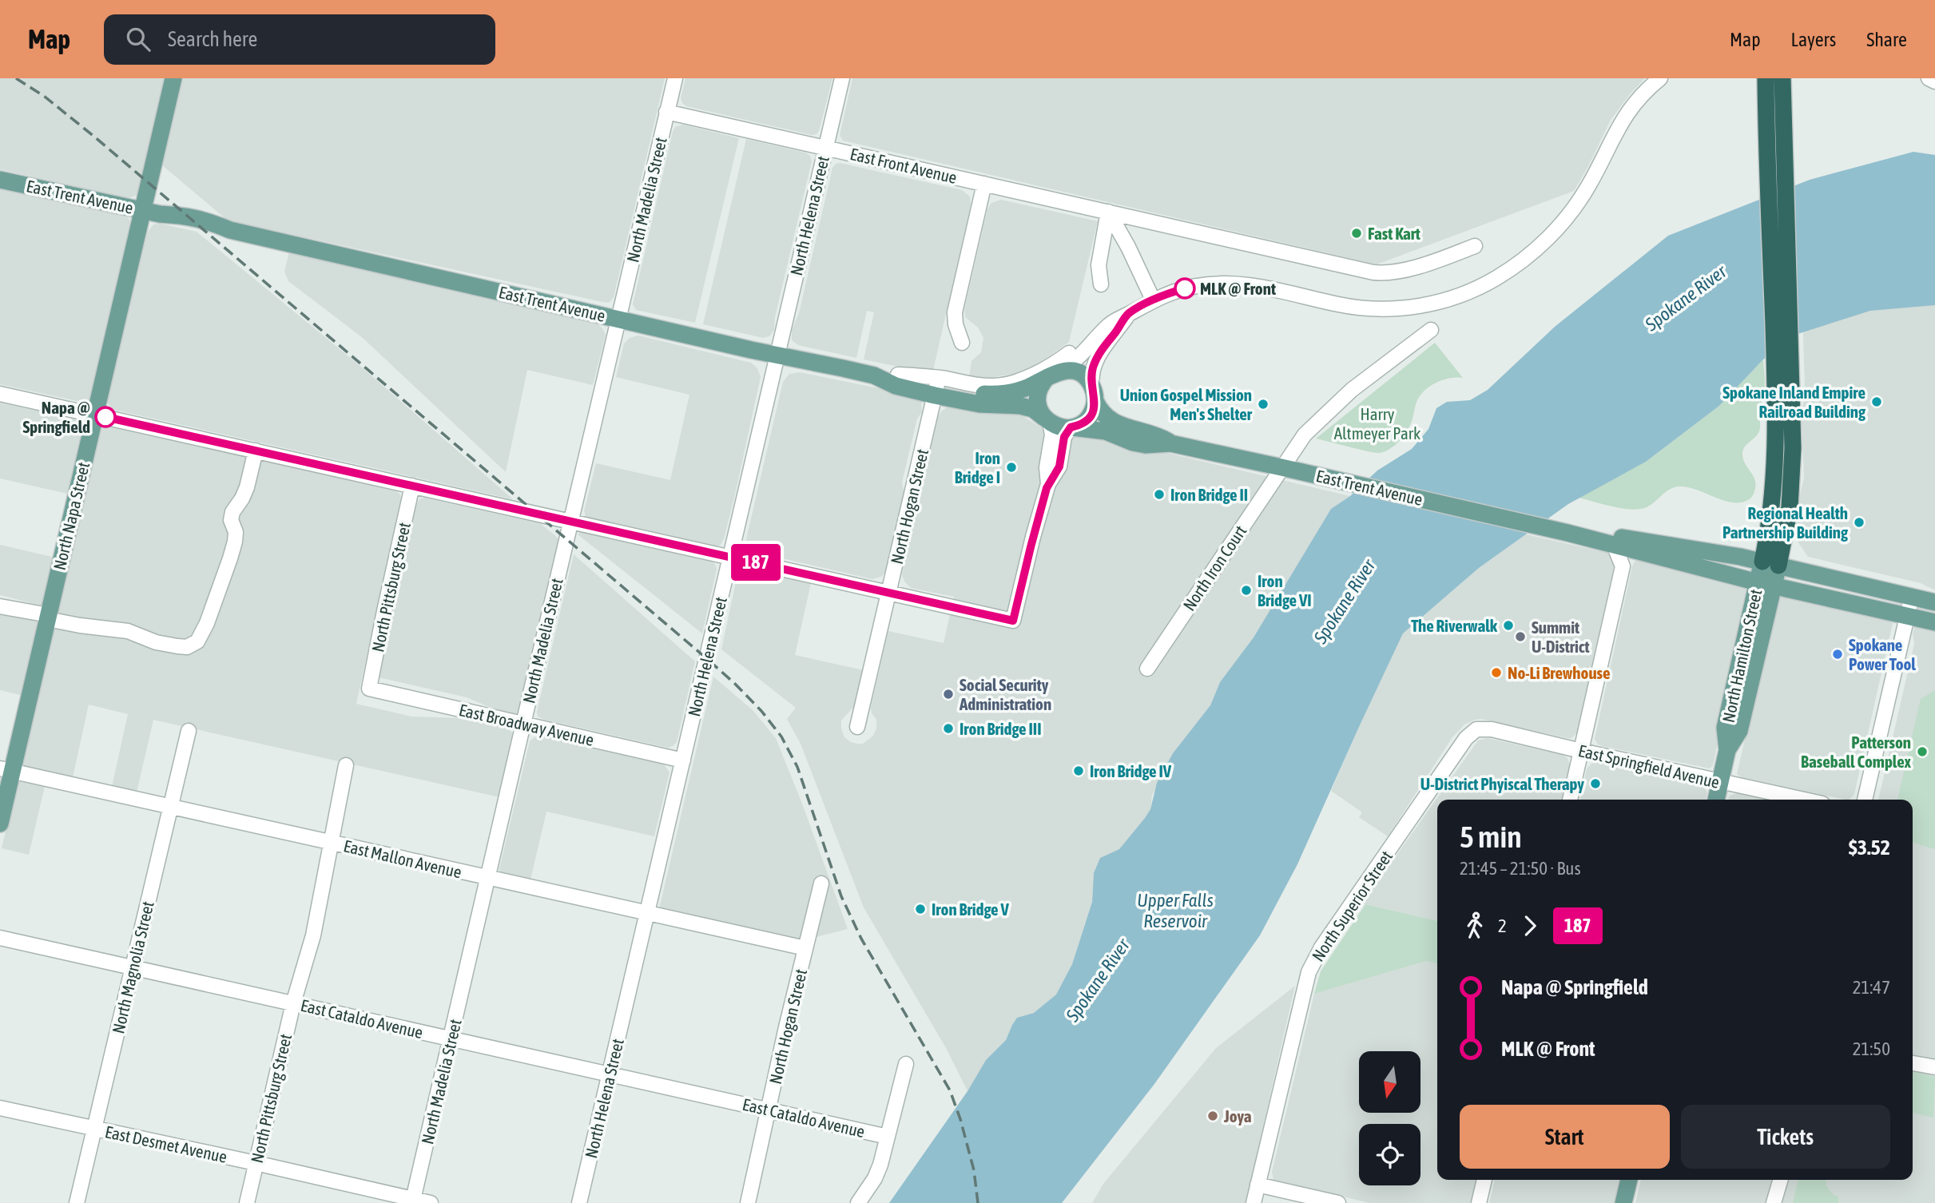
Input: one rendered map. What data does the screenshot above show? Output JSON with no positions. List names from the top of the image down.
{
  "streets": {
    "main road": ["East Trent Avenue", "North Napa Street", "North Hamilton Street"],
    "street": [
      "East Front Avenue",
      "North Madelia Street",
      "North Helena Street",
      "North Hogan Street",
      "North Iron Court",
      "North Pittsburg Street",
      "East Broadway Avenue",
      "East Springfield Avenue",
      "East Mallon Avenue",
      "North Superior Street",
      "North Magnolia Street",
      "East Cataldo Avenue",
      "East Desmet Avenue"
    ]
  },
  "crossings": [
    ["East Front Avenue", "North Madelia Street"],
    ["East Front Avenue", "North Helena Street"],
    ["East Trent Avenue", "North Madelia Street"],
    ["East Trent Avenue", "North Helena Street"],
    ["East Trent Avenue", "North Hogan Street"],
    ["East Trent Avenue", "North Napa Street"],
    ["East Trent Avenue", "North Iron Court"],
    ["East Trent Avenue", "North Hamilton Street"],
    ["North Madelia Street", "East Broadway Avenue"],
    ["North Madelia Street", "East Mallon Avenue"],
    ["North Madelia Street", "East Cataldo Avenue"],
    ["North Madelia Street", "East Desmet Avenue"],
    ["North Helena Street", "East Broadway Avenue"],
    ["North Helena Street", "East Mallon Avenue"],
    ["North Helena Street", "East Cataldo Avenue"],
    ["North Hogan Street", "East Mallon Avenue"],
    ["North Hogan Street", "East Cataldo Avenue"],
    ["North Napa Street", "East Mallon Avenue"],
    ["North Pittsburg Street", "East Broadway Avenue"],
    ["North Pittsburg Street", "East Mallon Avenue"],
    ["North Pittsburg Street", "East Cataldo Avenue"],
    ["North Pittsburg Street", "East Desmet Avenue"],
    ["North Hamilton Street", "East Springfield Avenue"],
    ["East Springfield Avenue", "North Superior Street"],
    ["East Mallon Avenue", "North Magnolia Street"],
    ["North Magnolia Street", "East Cataldo Avenue"],
    ["North Magnolia Street", "East Desmet Avenue"]
  ],
  "water": ["Spokane River", "Upper Falls Reservoir"],
  "parks": ["Harry Altmeyer Park"],
  "places": [
    "Fast Kart",
    "MLK @ Front",
    "Spokane Inland Empire Railroad Building",
    "Union Gospel Mission Men's Shelter",
    "Napa @ Springfield",
    "Iron Bridge I",
    "Iron Bridge II",
    "Regional Health Partnership Building",
    "Iron Bridge VI",
    "The Riverwalk",
    "Summit U-District",
    "Spokane Power Tool",
    "No-Li Brewhouse",
    "Social Security Administration",
    "Iron Bridge III",
    "Patterson Baseball Complex",
    "Iron Bridge IV",
    "U-District Phyiscal Therapy",
    "Iron Bridge V",
    "Joya"
  ],
  "lines": ["bus line 187"],
  "north": "bottom",
  "page": {
    "header": "Map",
    "search": "Search here",
    "nav": ["Map", "Layers", "Share"],
    "on_map": "187",
    "heading": ["5 min", "21:45 – 21:50 · Bus", "$3.52"],
    "legs": ["2", "187"],
    "list": [
      {
        "name": "Napa @ Springfield",
        "value": "21:47"
      },
      {
        "name": "MLK @ Front",
        "value": "21:50"
      }
    ],
    "buttons": ["Start", "Tickets"]
  }
}
